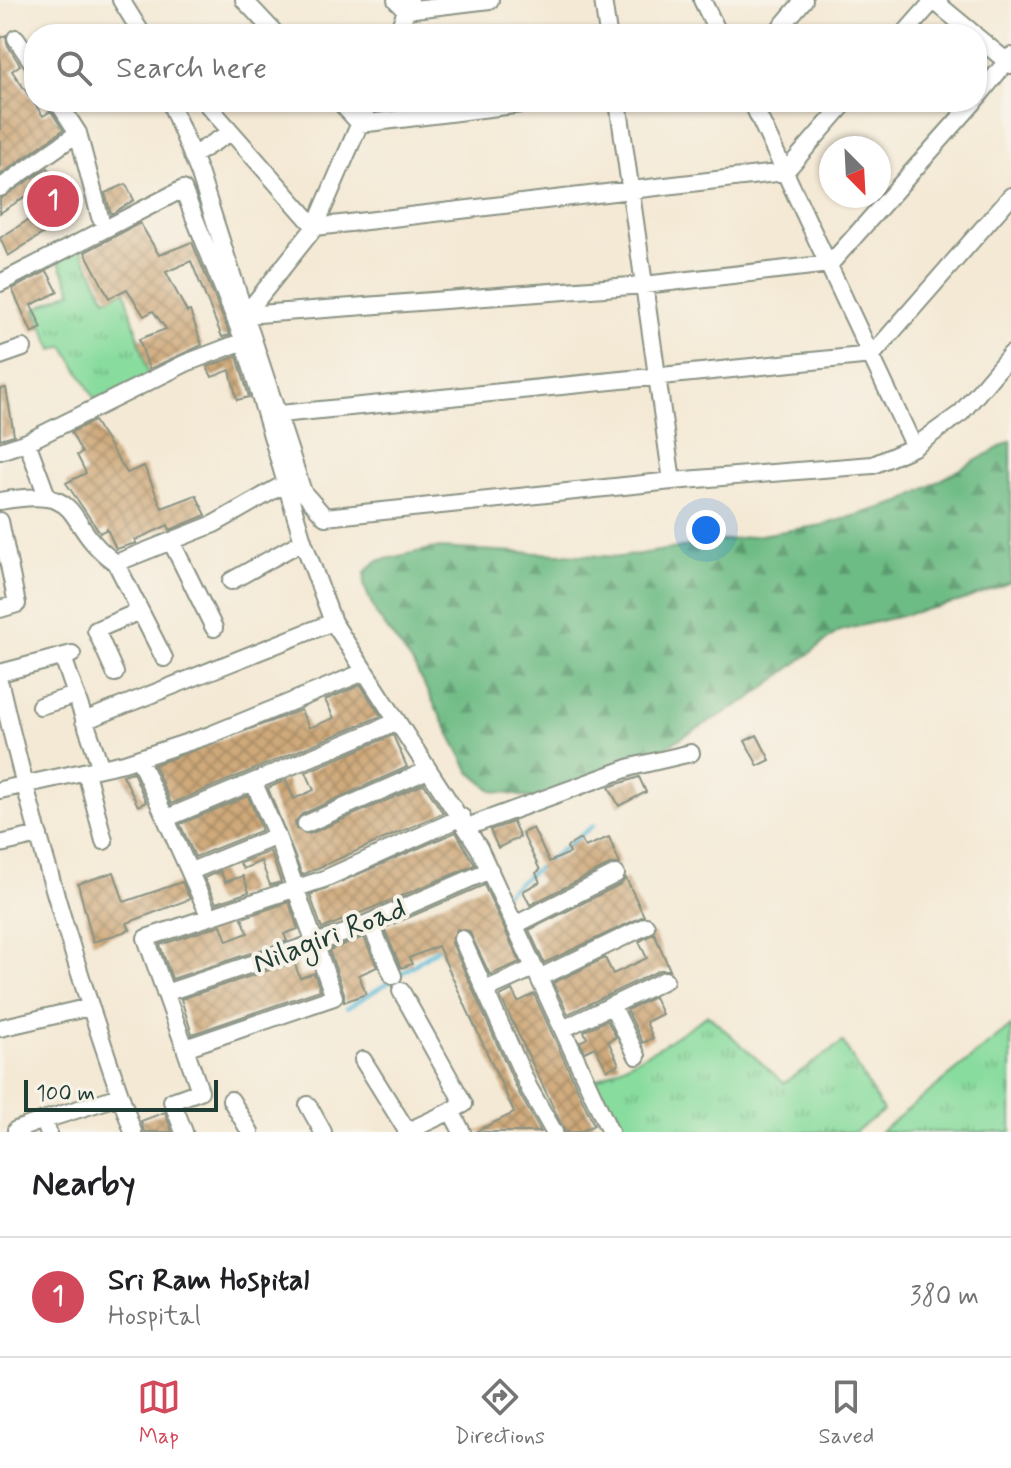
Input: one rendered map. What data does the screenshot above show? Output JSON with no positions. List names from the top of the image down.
{
  "streets": {
    "street": ["Nilagiri Road"]
  },
  "scale_bar": "100 m",
  "north": "bottom right",
  "page": {
    "search": "Search here",
    "pins": "1",
    "scale": "100 m",
    "heading": "Nearby",
    "list": [
      {
        "mark": "1",
        "name": "Sri Ram Hospital",
        "note": "Hospital",
        "value": "380 m"
      }
    ],
    "nav": ["Map", "Directions", "Saved"]
  }
}
